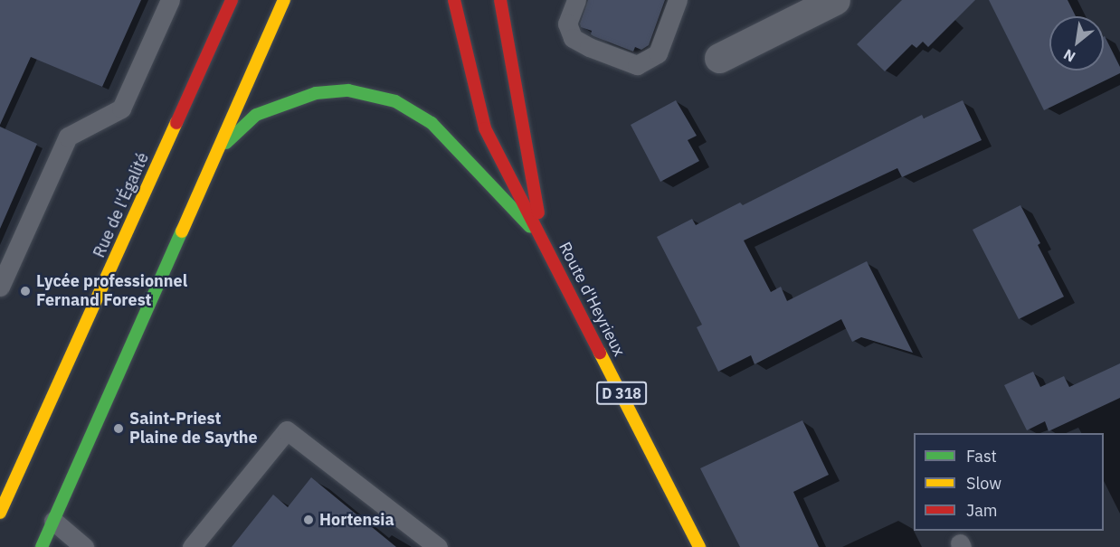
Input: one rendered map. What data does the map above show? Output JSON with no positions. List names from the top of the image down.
{
  "streets": {
    "street": ["Rue de l'Égalité", "Route d'Heyrieux", "D 318"]
  },
  "places": ["Lycée professionnel Fernand Forest", "Saint-Priest Plaine de Saythe", "Hortensia"],
  "legend": ["Fast", "Slow", "Jam"],
  "north": "bottom left"
}
